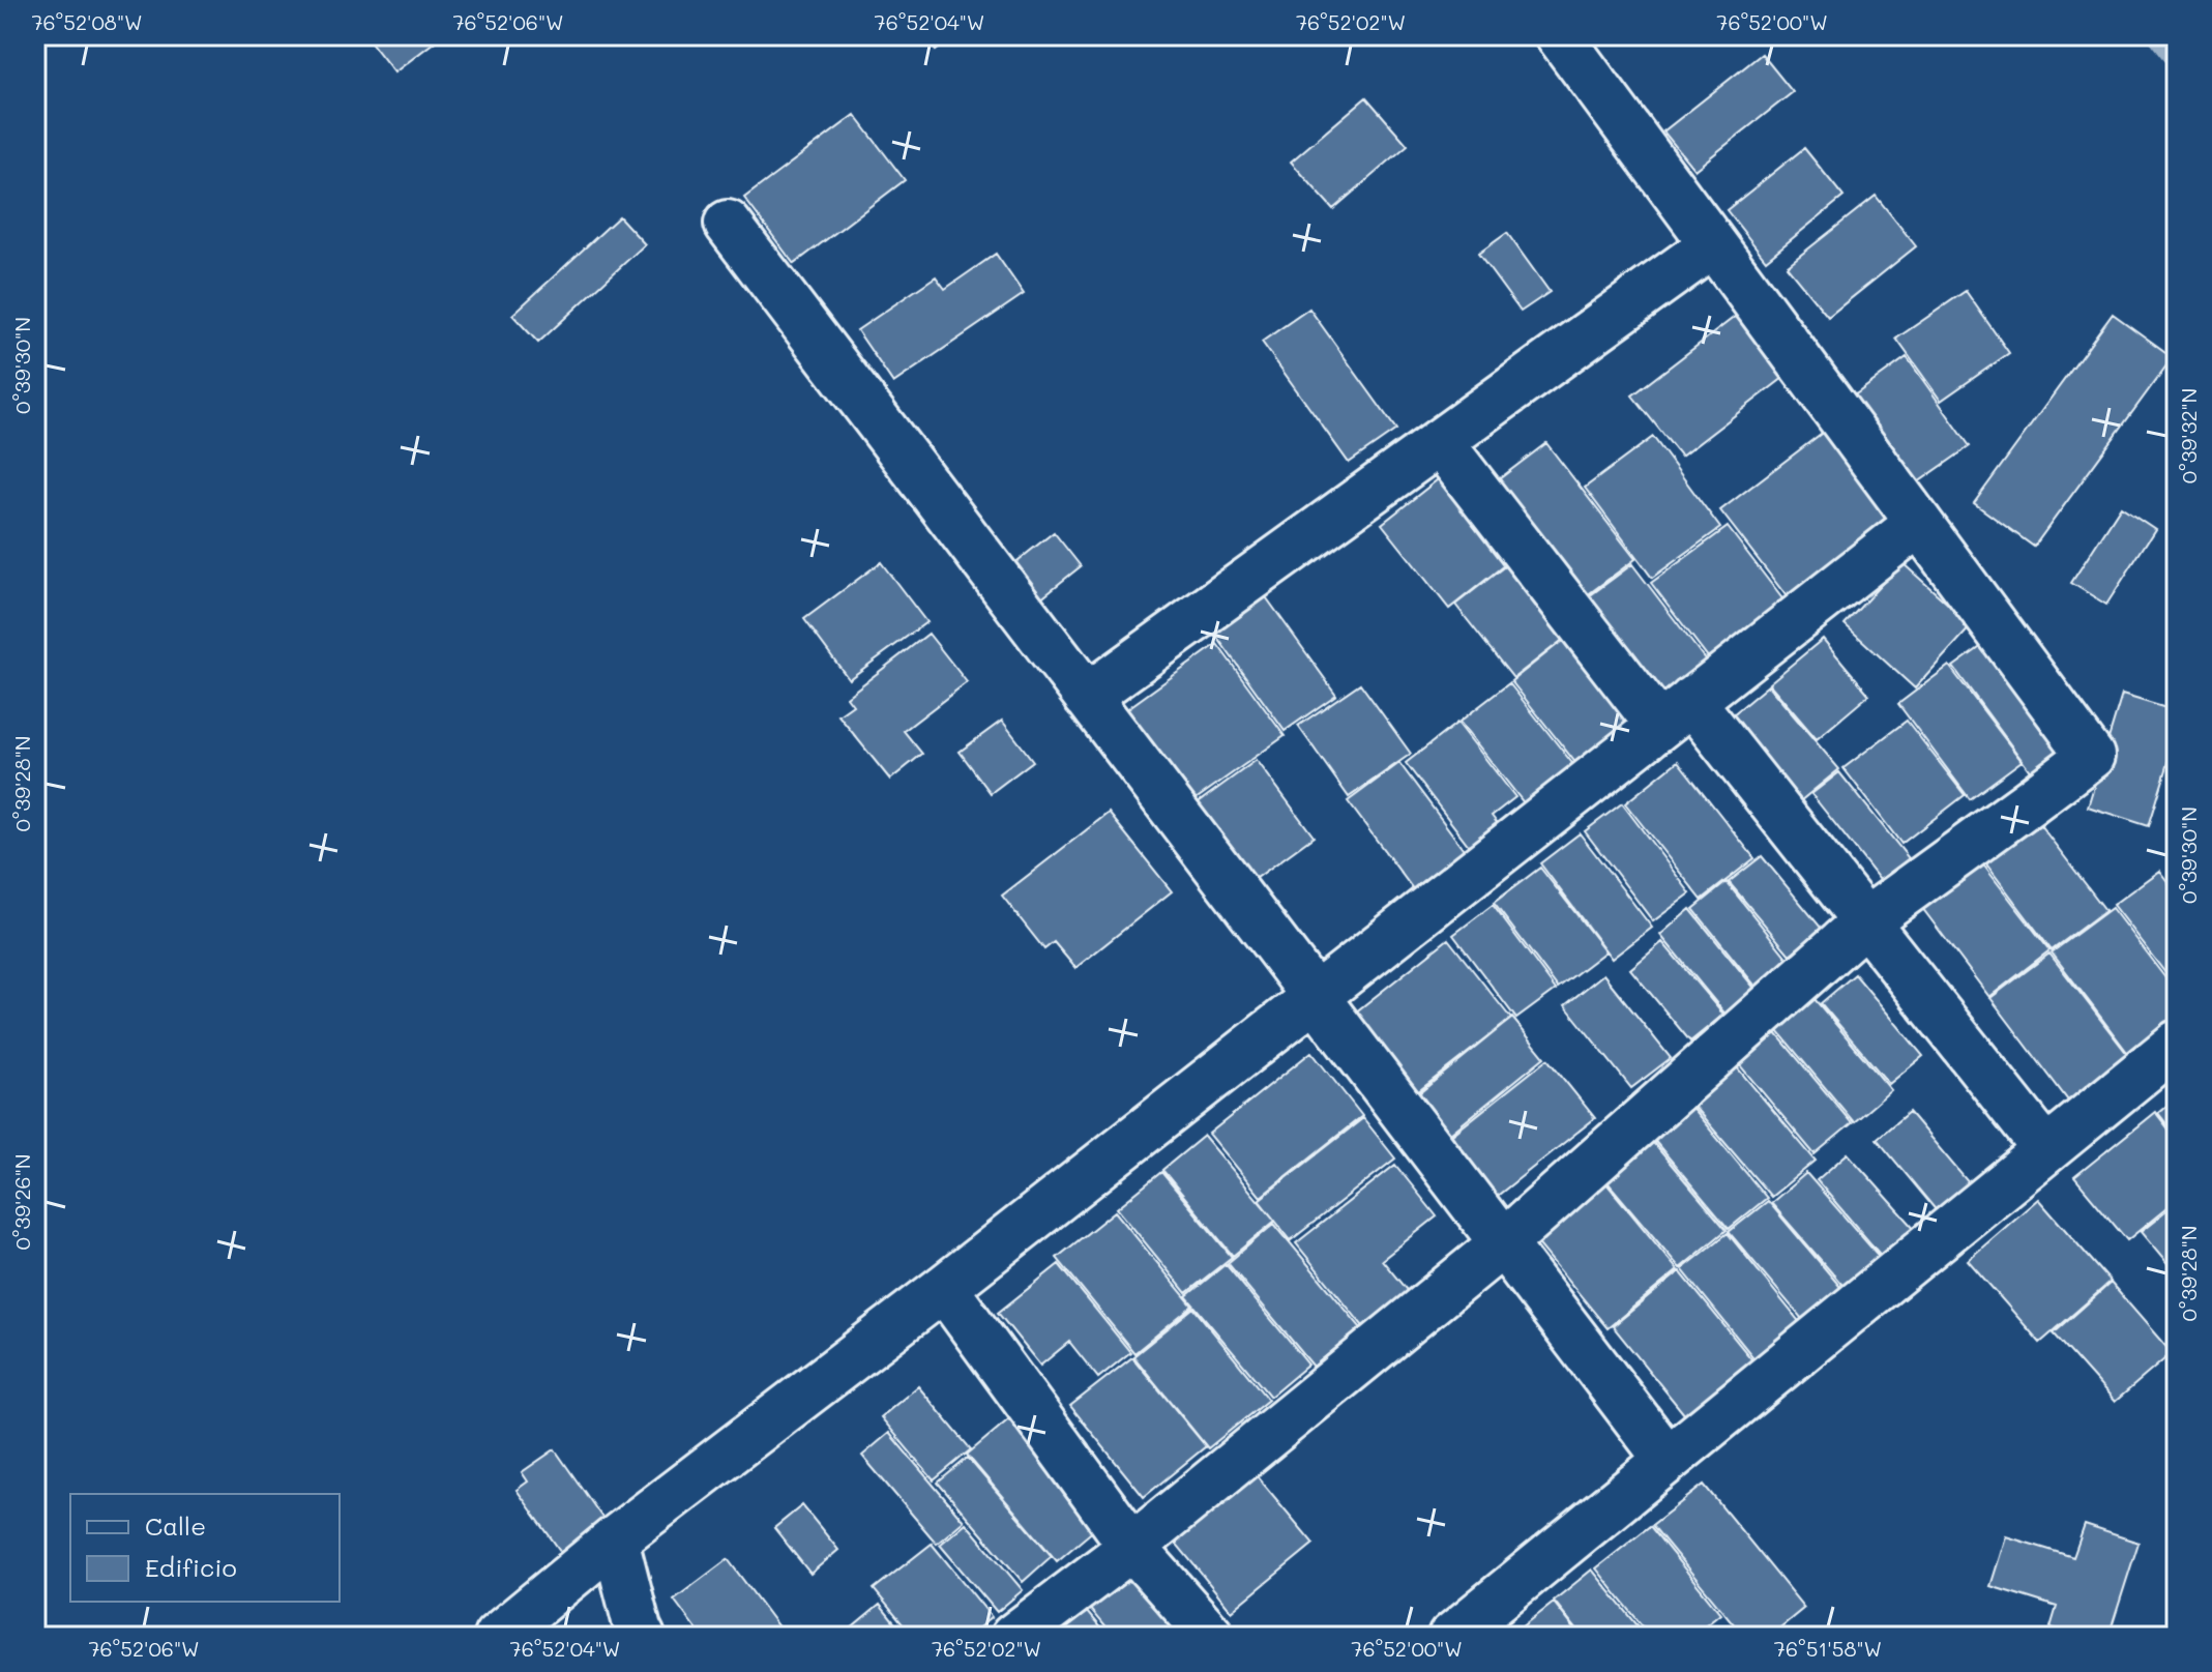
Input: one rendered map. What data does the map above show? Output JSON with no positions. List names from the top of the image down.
{
  "legend": ["Calle", "Edificio"],
  "coordinates": [
    "76°52'08\"W",
    "76°52'06\"W",
    "76°52'04\"W",
    "76°52'02\"W",
    "76°52'00\"W",
    "0°39'30\"N",
    "0°39'32\"N",
    "0°39'28\"N",
    "0°39'26\"N",
    "76°51'58\"W"
  ]
}
